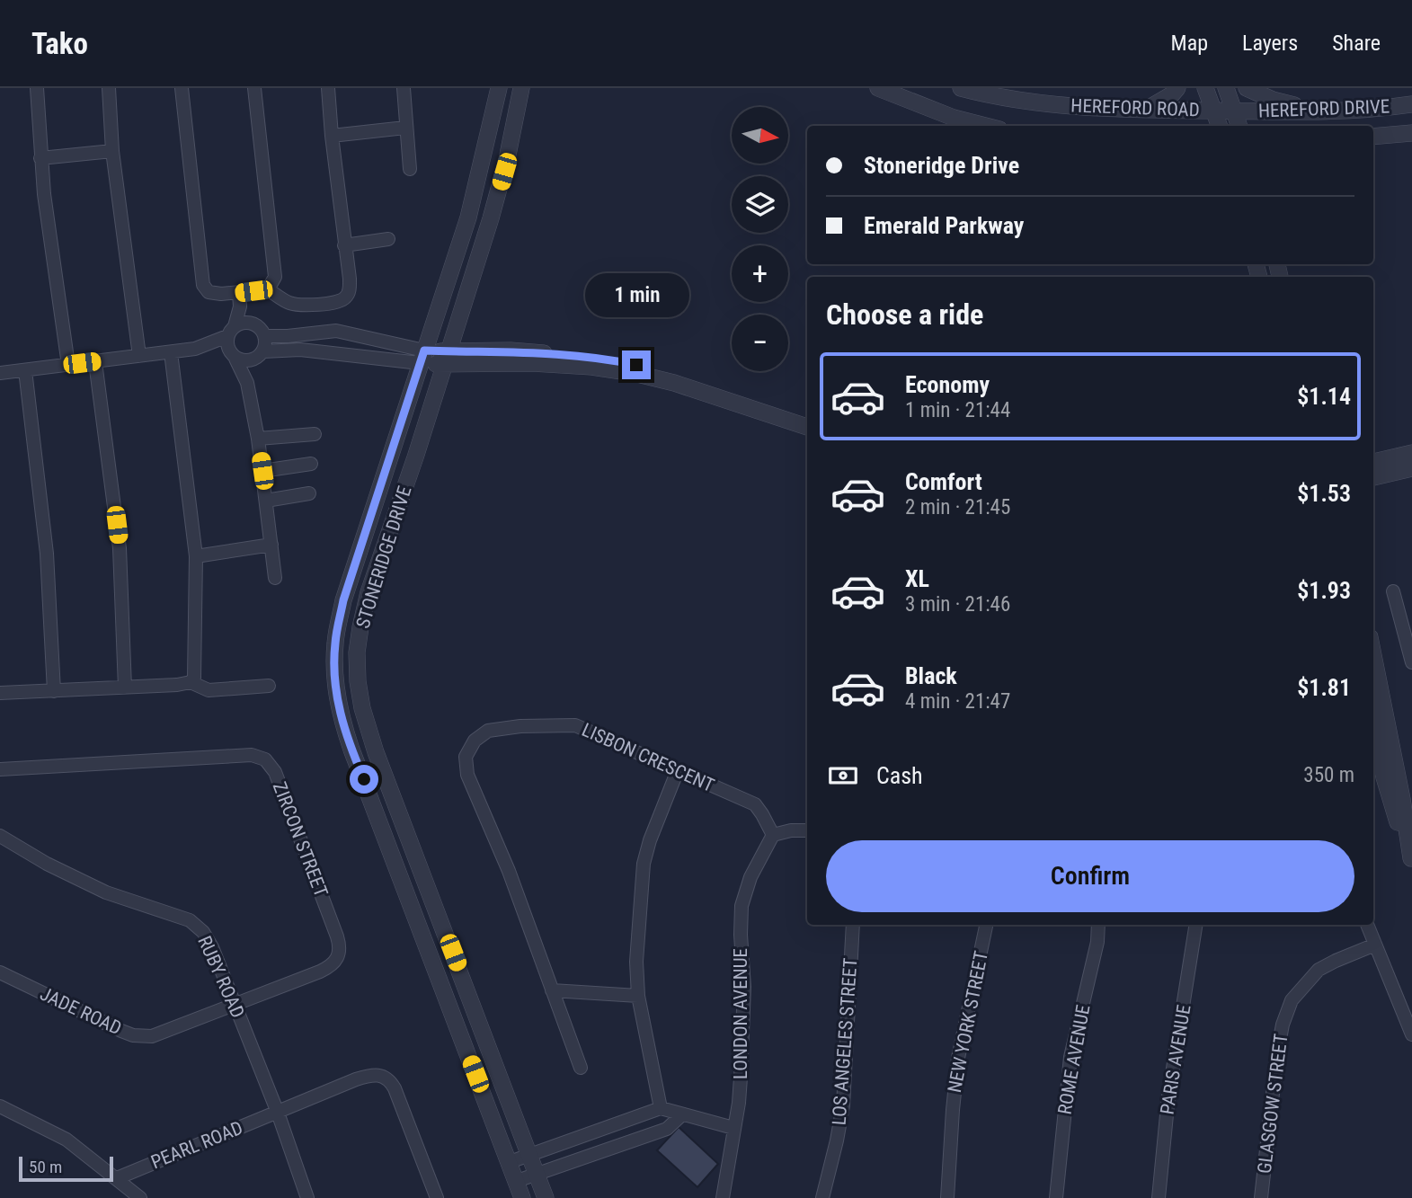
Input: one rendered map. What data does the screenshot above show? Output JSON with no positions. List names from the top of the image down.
{
  "streets": {
    "street": [
      "HEREFORD ROAD",
      "HEREFORD DRIVE",
      "STONERIDGE DRIVE",
      "LISBON CRESCENT",
      "ZIRCON STREET",
      "RUBY ROAD",
      "JADE ROAD",
      "LONDON AVENUE",
      "NEW YORK STREET",
      "LOS ANGELES STREET",
      "ROME AVENUE",
      "PARIS AVENUE",
      "GLASGOW STREET",
      "PEARL ROAD"
    ]
  },
  "crossings": [
    ["HEREFORD ROAD", "HEREFORD DRIVE"],
    ["LISBON CRESCENT", "LONDON AVENUE"],
    ["ZIRCON STREET", "RUBY ROAD"],
    ["ZIRCON STREET", "JADE ROAD"],
    ["RUBY ROAD", "JADE ROAD"],
    ["RUBY ROAD", "PEARL ROAD"]
  ],
  "scale_bar": "50 m",
  "north": "right",
  "page": {
    "header": "Tako",
    "nav": ["Map", "Layers", "Share"],
    "map_buttons": ["+", "−"],
    "banner": ["Stoneridge Drive", "Emerald Parkway"],
    "bubble": "1 min",
    "heading": "Choose a ride",
    "list": [
      {
        "name": "Economy",
        "note": "1 min · 21:44",
        "value": "$1.14"
      },
      {
        "name": "Comfort",
        "note": "2 min · 21:45",
        "value": "$1.53"
      },
      {
        "name": "XL",
        "note": "3 min · 21:46",
        "value": "$1.93"
      },
      {
        "name": "Black",
        "note": "4 min · 21:47",
        "value": "$1.81"
      }
    ],
    "pay": ["Cash", "350 m"],
    "buttons": "Confirm",
    "scale": "50 m"
  }
}
